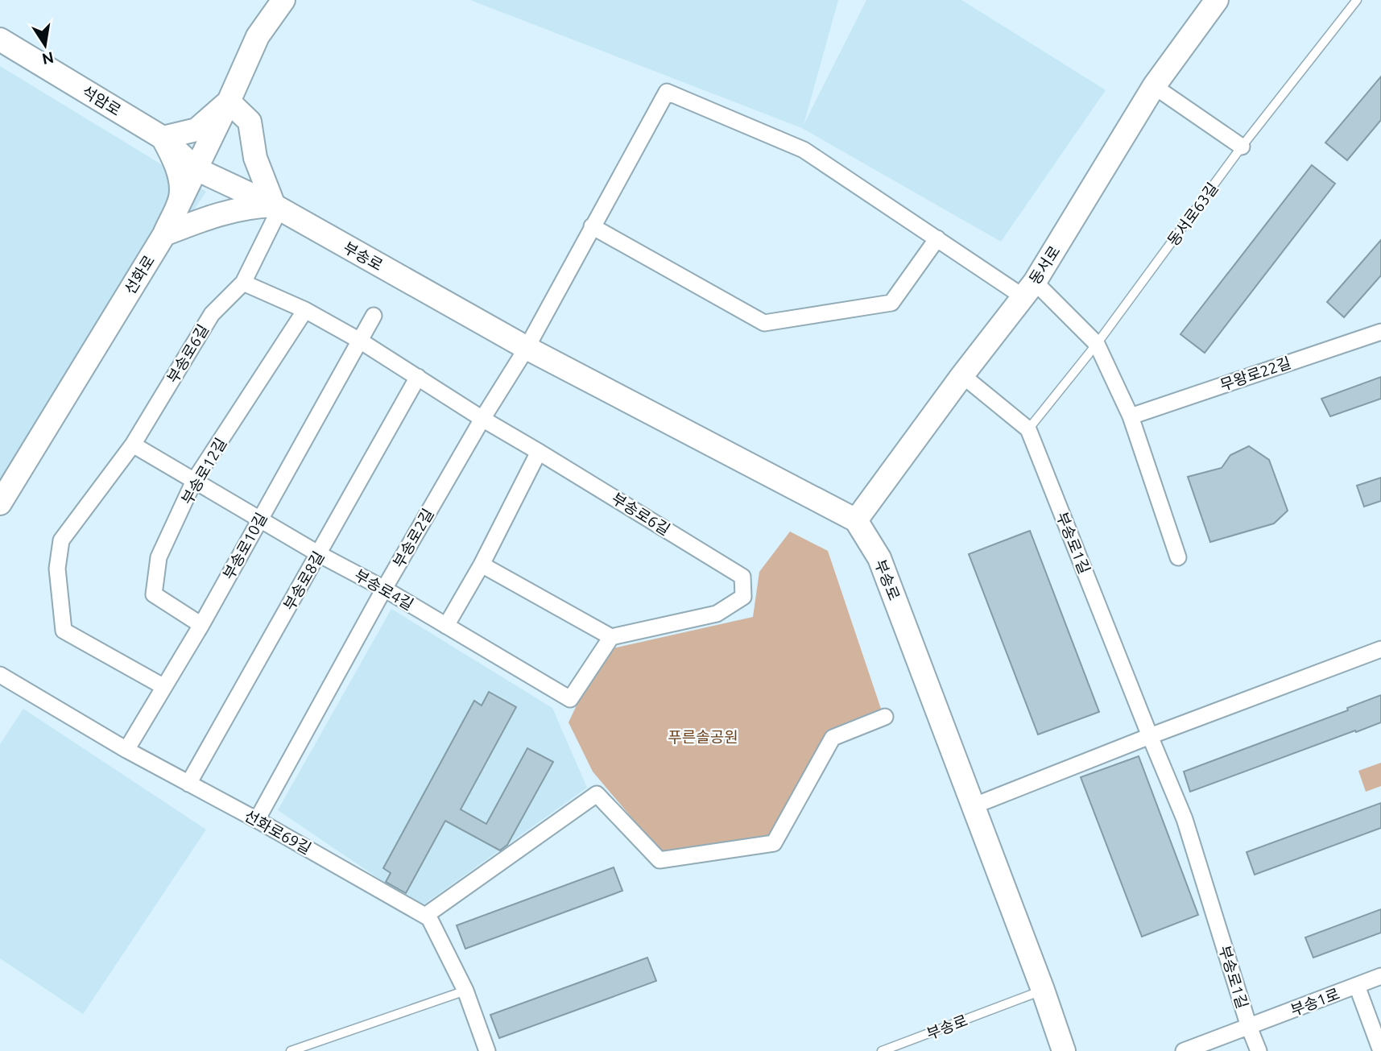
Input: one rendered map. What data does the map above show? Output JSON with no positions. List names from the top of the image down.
{
  "streets": {
    "street": [
      "석암로",
      "부송로",
      "동서로",
      "선화로",
      "부송로6길",
      "무왕로22길",
      "부송로12길",
      "부송로2길",
      "부송로1길",
      "부송로10길",
      "부송로8길",
      "부송로4길",
      "선화로69길",
      "부송1로"
    ],
    "lane": ["동서로63길"]
  },
  "crossings": [
    ["석암로", "부송로"],
    ["석암로", "선화로"],
    ["동서로63길", "부송로1길"],
    ["부송로", "동서로"],
    ["부송로", "선화로"],
    ["부송로", "부송로2길"],
    ["동서로", "부송로1길"],
    ["부송로6길", "부송로12길"],
    ["부송로6길", "부송로2길"],
    ["부송로6길", "부송로10길"],
    ["부송로6길", "부송로8길"],
    ["부송로6길", "부송로4길"],
    ["부송로12길", "부송로10길"],
    ["부송로12길", "부송로4길"],
    ["부송로2길", "부송로4길"],
    ["부송로2길", "선화로69길"],
    ["부송로1길", "부송1로"],
    ["부송로10길", "부송로4길"],
    ["부송로10길", "선화로69길"],
    ["부송로8길", "부송로4길"],
    ["부송로8길", "선화로69길"]
  ],
  "parks": ["푸른솔공원"],
  "north": "bottom"
}
